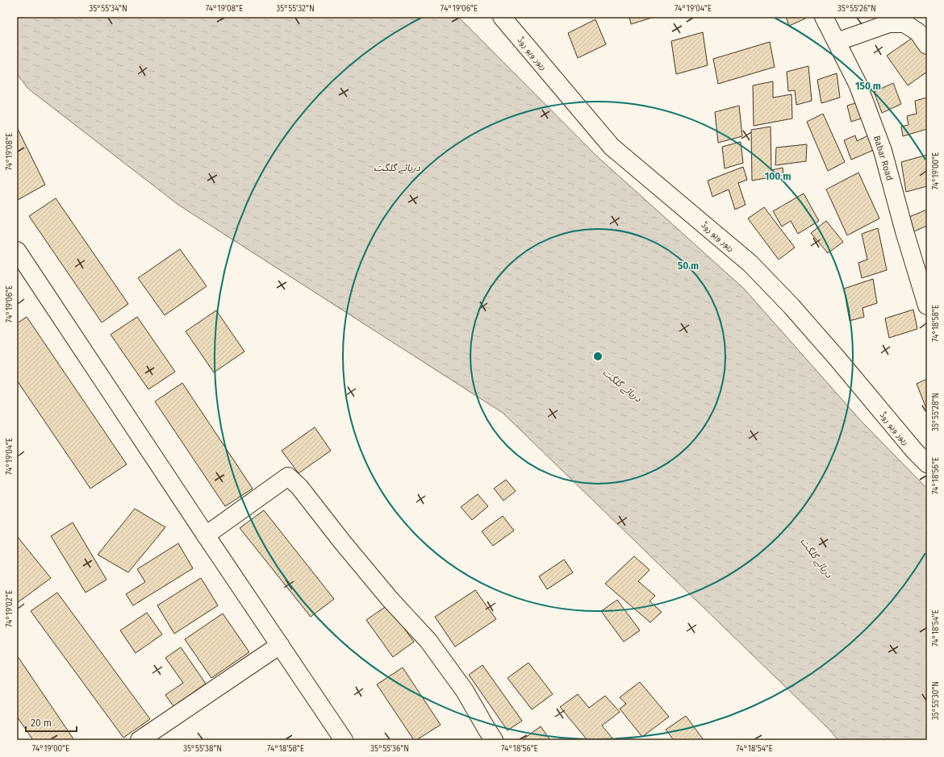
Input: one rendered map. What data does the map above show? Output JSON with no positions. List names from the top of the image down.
{
  "streets": {
    "main road": ["ریور ویو روڈ", "Babar Road"]
  },
  "water": ["دریائے گلگت"],
  "scale_bar": "20 m",
  "coordinates": [
    "35°55'34\"N",
    "74°19'08\"E",
    "35°55'32\"N",
    "74°19'06\"E",
    "74°19'04\"E",
    "35°55'26\"N",
    "74°19'00\"E",
    "74°18'58\"E",
    "35°55'28\"N",
    "74°18'56\"E",
    "74°19'02\"E",
    "74°18'54\"E",
    "35°55'30\"N",
    "35°55'38\"N",
    "35°55'36\"N"
  ],
  "rings": ["150 m", "100 m", "50 m"]
}
